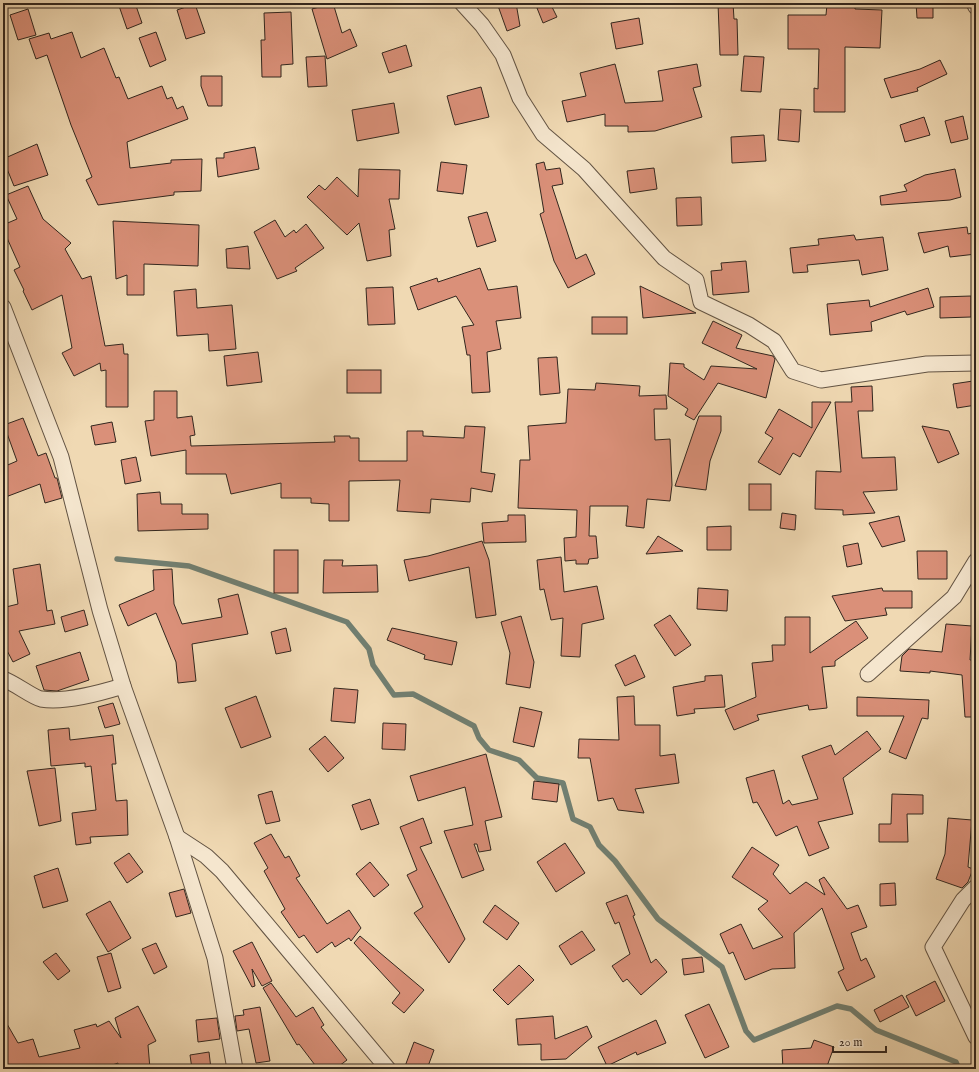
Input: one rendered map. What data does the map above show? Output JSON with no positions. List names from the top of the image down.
{
  "scale_bar": "20 m"
}
